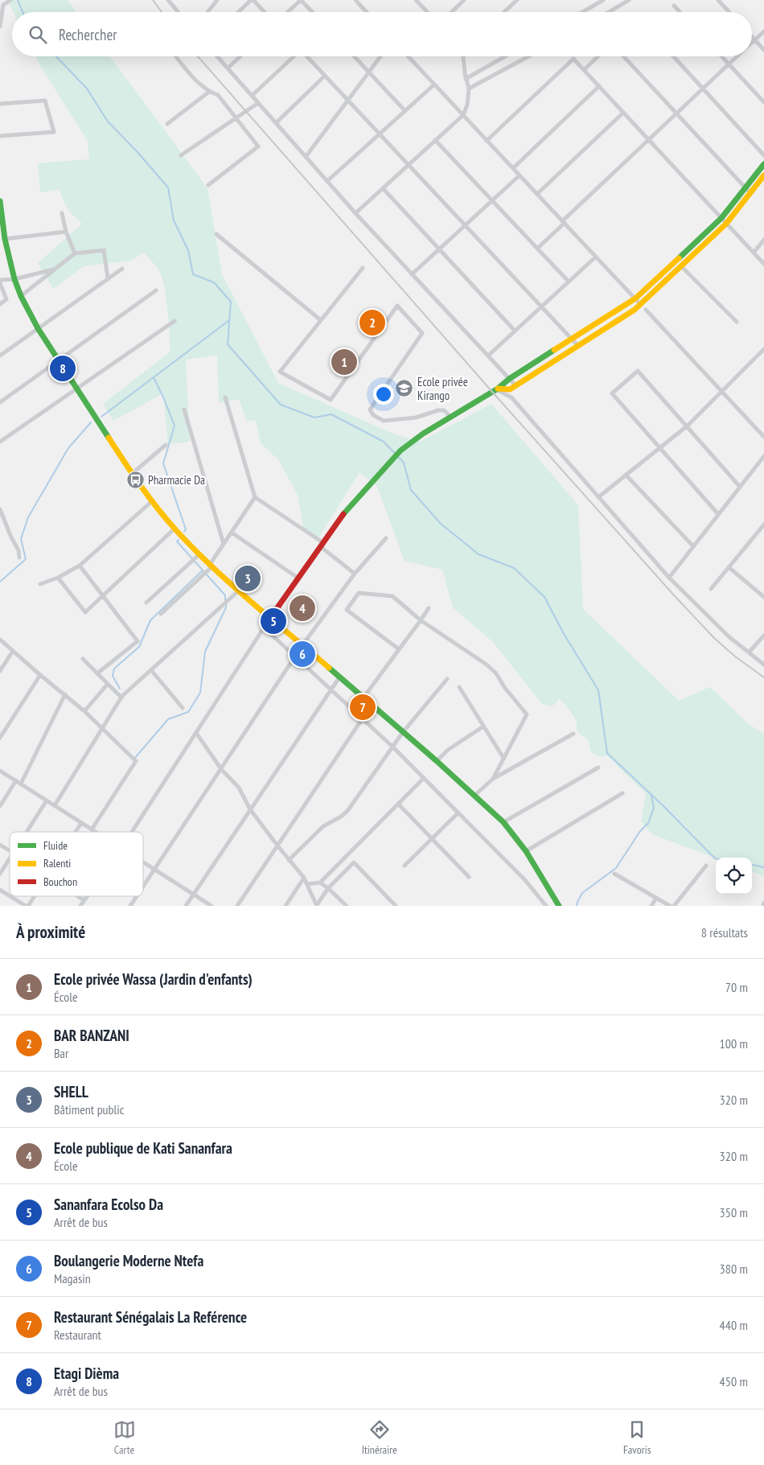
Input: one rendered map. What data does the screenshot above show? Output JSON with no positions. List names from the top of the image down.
{
  "places": {
    "school or university": ["Ecole privée Kirango"],
    "bus stop": ["Pharmacie Da"]
  },
  "legend": ["Fluide", "Ralenti", "Bouchon"],
  "page": {
    "search": "Rechercher",
    "pins": [
      "2",
      "1",
      "8",
      "3",
      "4",
      "5",
      "6",
      "7"
    ],
    "heading": ["À proximité", "8 résultats"],
    "list": [
      {
        "mark": "1",
        "name": "Ecole privée Wassa (Jardin d'enfants)",
        "note": "École",
        "value": "70 m"
      },
      {
        "mark": "2",
        "name": "BAR BANZANI",
        "note": "Bar",
        "value": "100 m"
      },
      {
        "mark": "3",
        "name": "SHELL",
        "note": "Bâtiment public",
        "value": "320 m"
      },
      {
        "mark": "4",
        "name": "Ecole publique de Kati Sananfara",
        "note": "École",
        "value": "320 m"
      },
      {
        "mark": "5",
        "name": "Sananfara Ecolso Da",
        "note": "Arrêt de bus",
        "value": "350 m"
      },
      {
        "mark": "6",
        "name": "Boulangerie Moderne Ntefa",
        "note": "Magasin",
        "value": "380 m"
      },
      {
        "mark": "7",
        "name": "Restaurant Sénégalais La Reférence",
        "note": "Restaurant",
        "value": "440 m"
      },
      {
        "mark": "8",
        "name": "Etagi Dièma",
        "note": "Arrêt de bus",
        "value": "450 m"
      }
    ],
    "nav": ["Carte", "Itinéraire", "Favoris"]
  }
}
